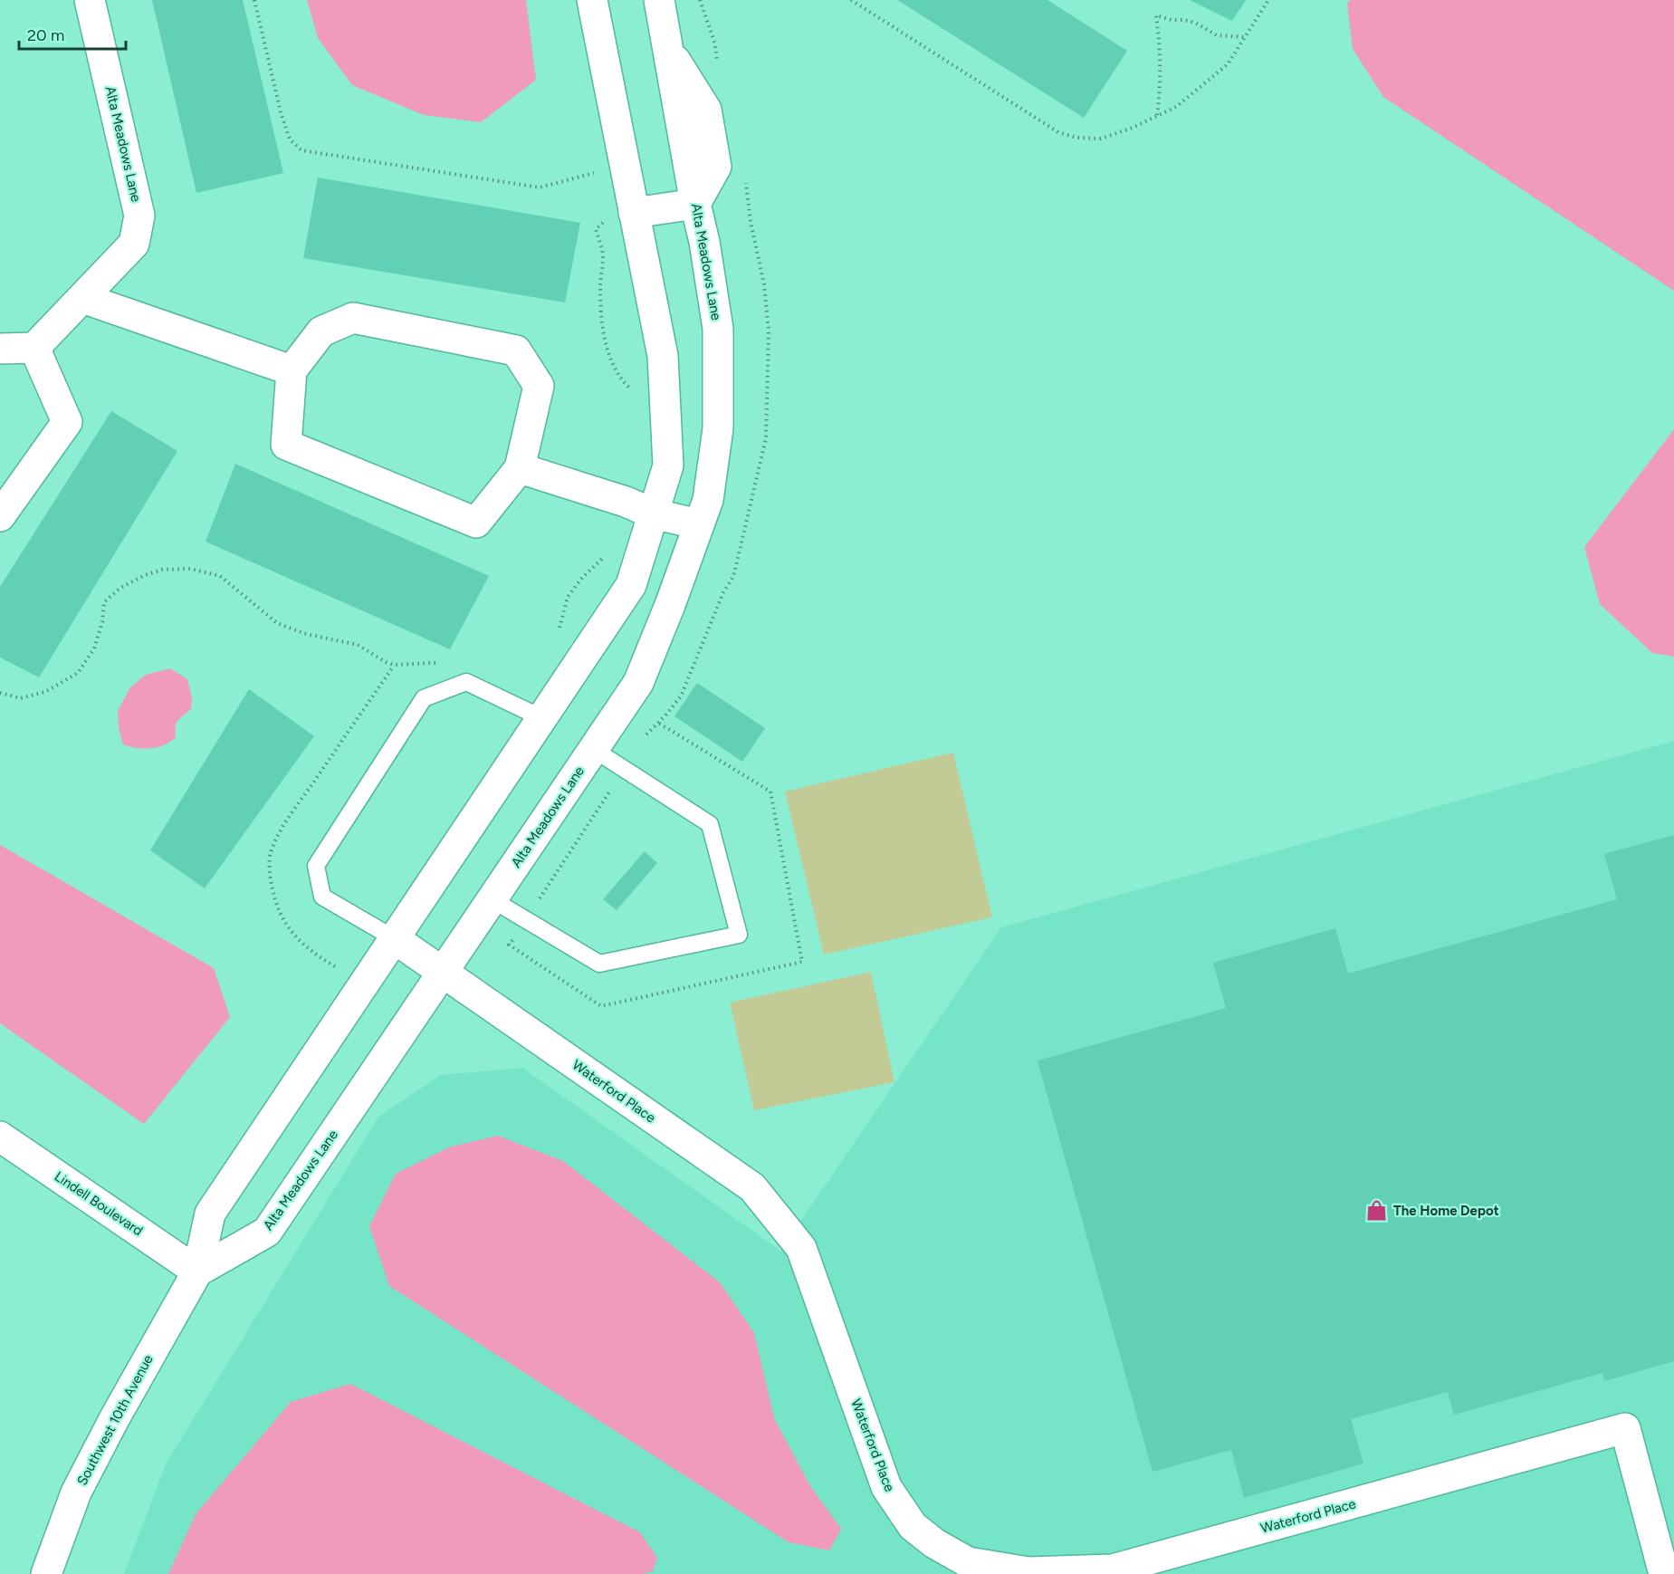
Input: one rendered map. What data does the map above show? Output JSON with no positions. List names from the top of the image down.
{
  "streets": {
    "street": [
      "Alta Meadows Lane",
      "Waterford Place",
      "Lindell Boulevard",
      "Southwest 10th Avenue"
    ]
  },
  "crossings": [
    ["Alta Meadows Lane", "Waterford Place"],
    ["Alta Meadows Lane", "Lindell Boulevard"],
    ["Alta Meadows Lane", "Southwest 10th Avenue"],
    ["Lindell Boulevard", "Southwest 10th Avenue"]
  ],
  "places": {
    "shop": ["The Home Depot"]
  },
  "scale_bar": "20 m"
}
